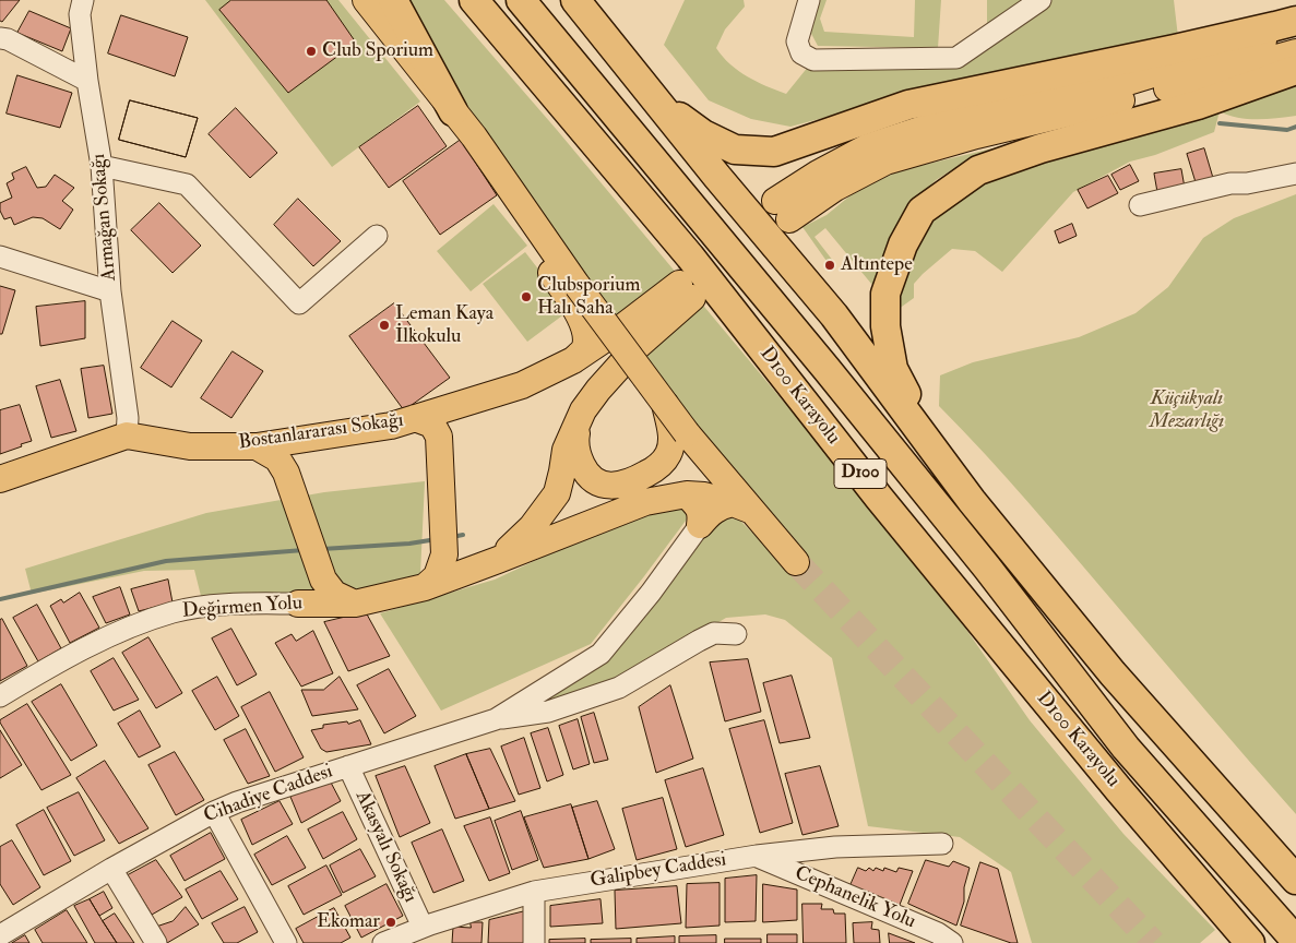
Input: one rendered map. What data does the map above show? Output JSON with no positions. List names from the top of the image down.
{
  "streets": {
    "highway": ["D100 Karayolu", "D100"],
    "main road": ["Bostanlararası Sokağı", "Değirmen Yolu"],
    "street": [
      "Armağan Sokağı",
      "Cihadiye Caddesi",
      "Akasyalı Sokağı",
      "Galipbey Caddesi",
      "Cephanelik Yolu"
    ]
  },
  "crossings": [
    ["Armağan Sokağı", "Bostanlararası Sokağı"],
    ["Bostanlararası Sokağı", "Değirmen Yolu"],
    ["Cihadiye Caddesi", "Akasyalı Sokağı"],
    ["Akasyalı Sokağı", "Galipbey Caddesi"],
    ["Galipbey Caddesi", "Cephanelik Yolu"]
  ],
  "parks": ["Küçükyalı Mezarlığı"],
  "places": [
    "Club Sporium",
    "Altıntepe",
    "Clubsporium Halı Saha",
    "Leman Kaya İlkokulu",
    "Ekomar"
  ]
}
